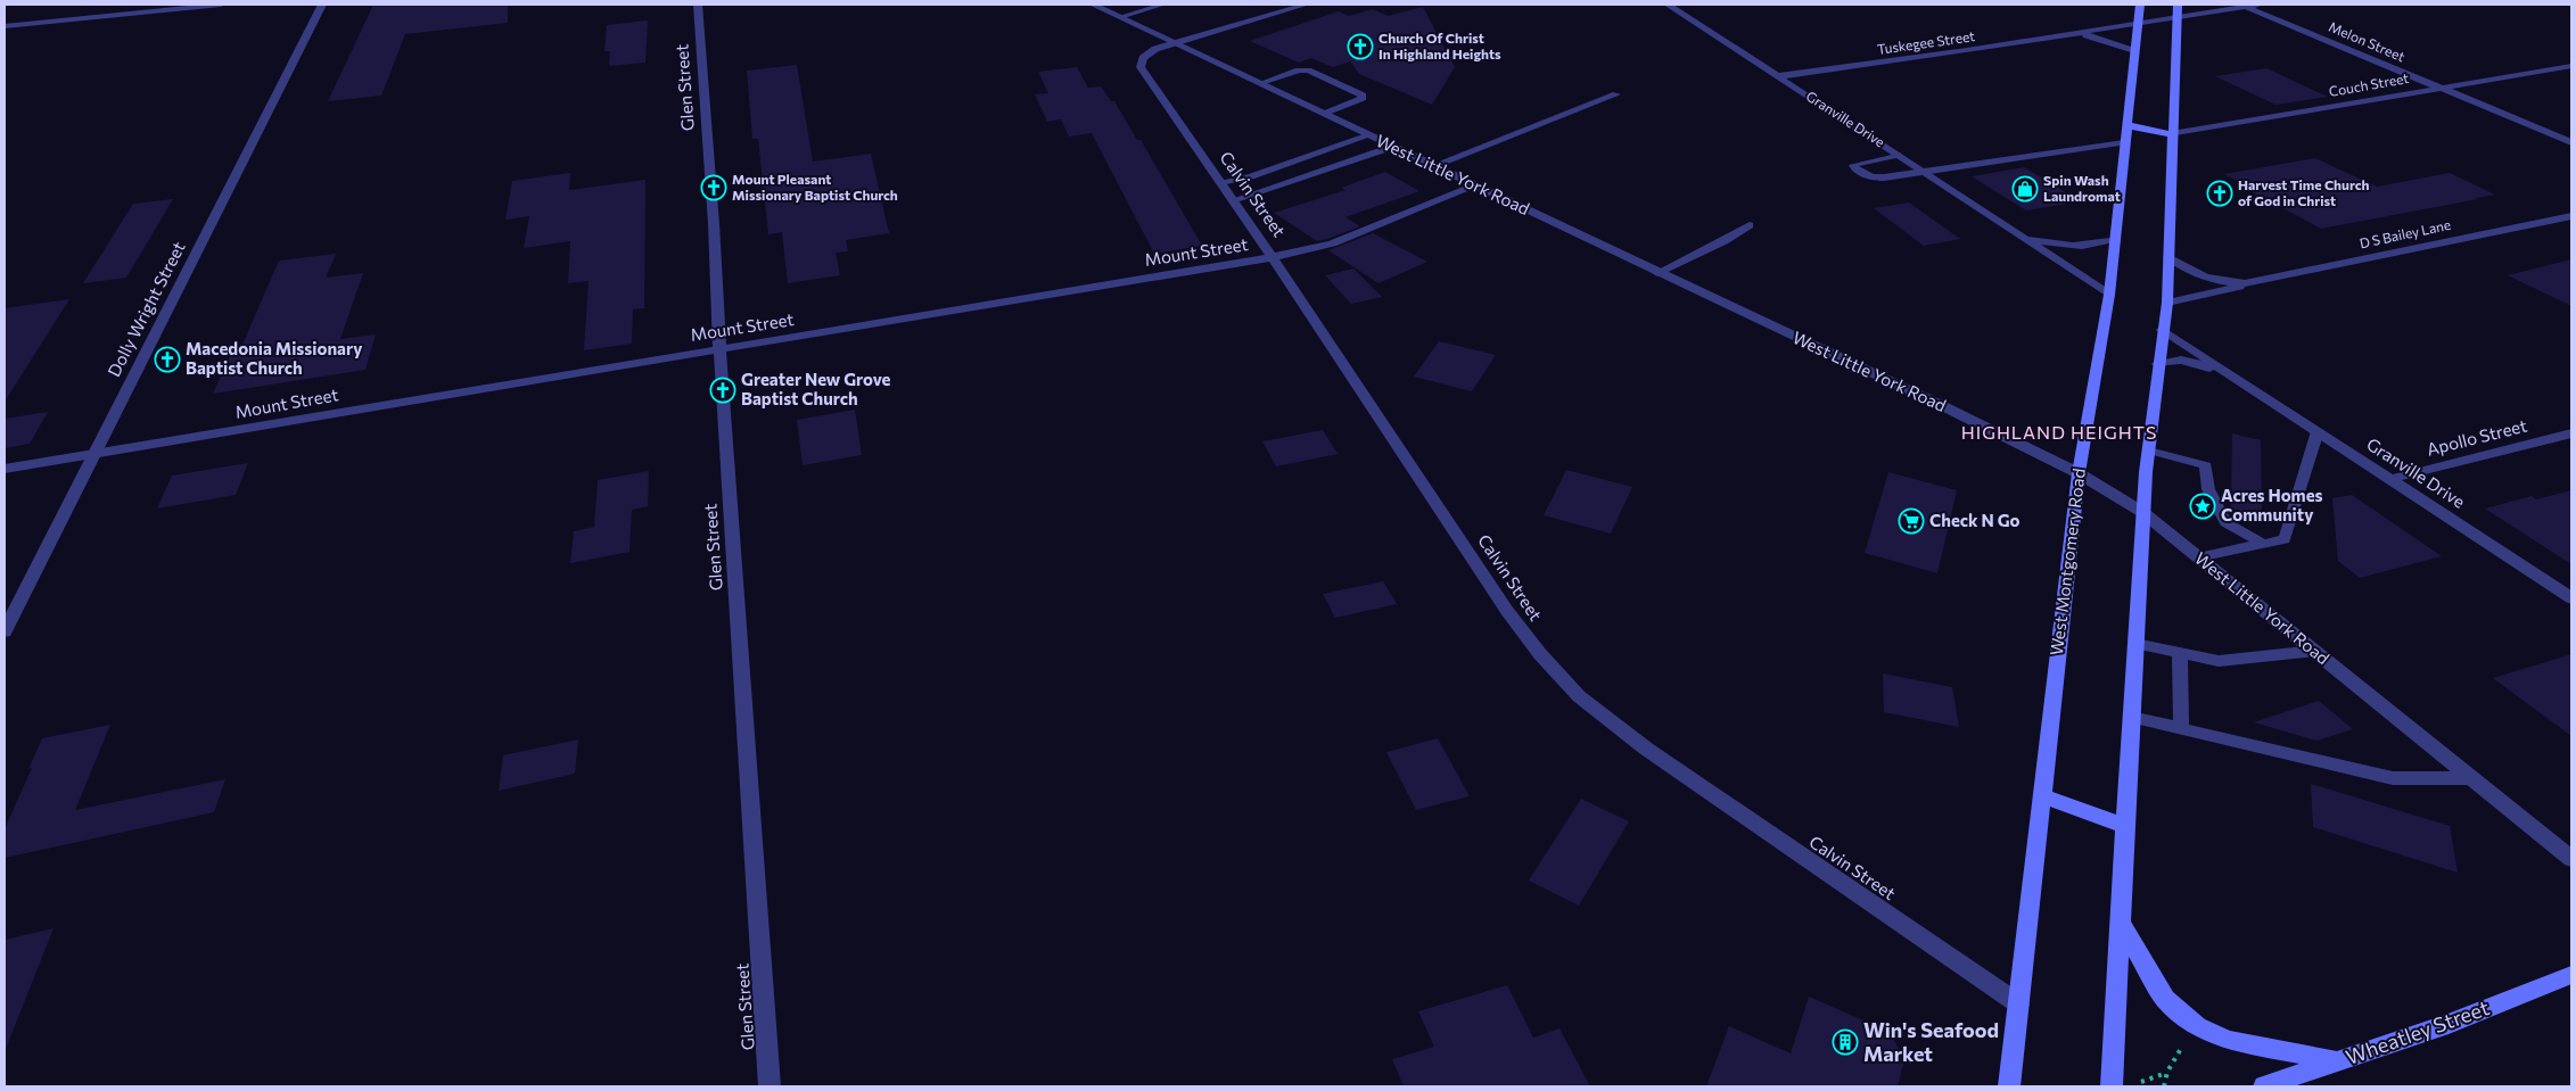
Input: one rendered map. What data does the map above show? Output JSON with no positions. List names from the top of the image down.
{
  "streets": {
    "main road": ["West Montgomery Road", "Wheatley Street"],
    "street": [
      "Melon Street",
      "Tuskegee Street",
      "Couch Street",
      "Glen Street",
      "Granville Drive",
      "West Little York Road",
      "Calvin Street",
      "D S Bailey Lane",
      "Mount Street",
      "Dolly Wright Street",
      "Apollo Street"
    ]
  },
  "crossings": [
    ["Melon Street", "Tuskegee Street"],
    ["Melon Street", "Couch Street"],
    ["Tuskegee Street", "Granville Drive"],
    ["Tuskegee Street", "West Montgomery Road"],
    ["Glen Street", "Mount Street"],
    ["Granville Drive", "Apollo Street"],
    ["Granville Drive", "West Montgomery Road"],
    ["West Little York Road", "Calvin Street"],
    ["West Little York Road", "Mount Street"],
    ["West Little York Road", "West Montgomery Road"],
    ["Calvin Street", "Mount Street"],
    ["Calvin Street", "West Montgomery Road"],
    ["Mount Street", "Dolly Wright Street"]
  ],
  "districts": ["HIGHLAND HEIGHTS"],
  "places": {
    "church": [
      "Church Of Christ In Highland Heights",
      "Mount Pleasant Missionary Baptist Church",
      "Harvest Time Church of God in Christ",
      "Macedonia Missionary Baptist Church",
      "Greater New Grove Baptist Church"
    ],
    "shop": ["Spin Wash Laundromat"],
    "place": ["Acres Homes Community"],
    "supermarket": ["Check N Go"],
    "building": ["Win's Seafood Market"]
  }
}
